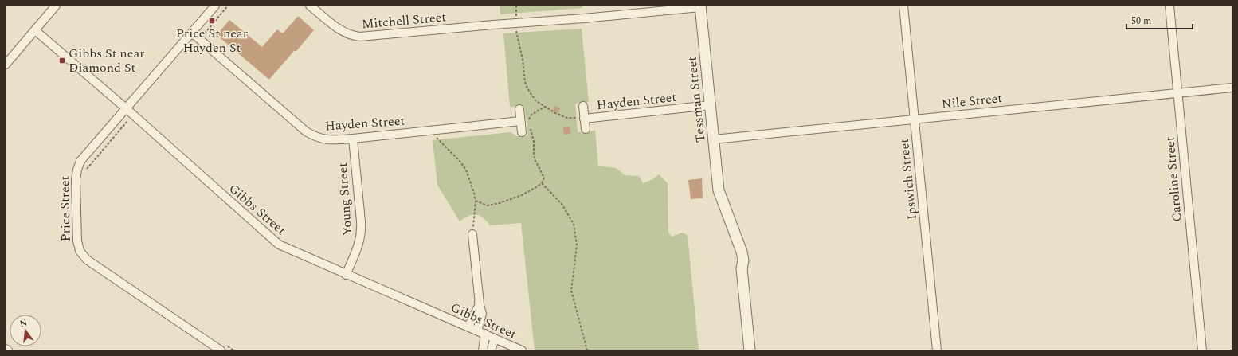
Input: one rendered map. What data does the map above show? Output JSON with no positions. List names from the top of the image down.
{
  "streets": {
    "street": [
      "Mitchell Street",
      "Tessman Street",
      "Hayden Street",
      "Nile Street",
      "Ipswich Street",
      "Caroline Street",
      "Young Street",
      "Price Street",
      "Gibbs Street"
    ]
  },
  "crossings": [
    ["Mitchell Street", "Tessman Street"],
    ["Tessman Street", "Hayden Street"],
    ["Tessman Street", "Nile Street"],
    ["Hayden Street", "Young Street"],
    ["Hayden Street", "Price Street"],
    ["Nile Street", "Ipswich Street"],
    ["Nile Street", "Caroline Street"],
    ["Young Street", "Gibbs Street"],
    ["Price Street", "Gibbs Street"]
  ],
  "places": {
    "transit": ["Price St near Hayden St", "Gibbs St near Diamond St"]
  },
  "scale_bar": "50 m",
  "north": "top"
}
